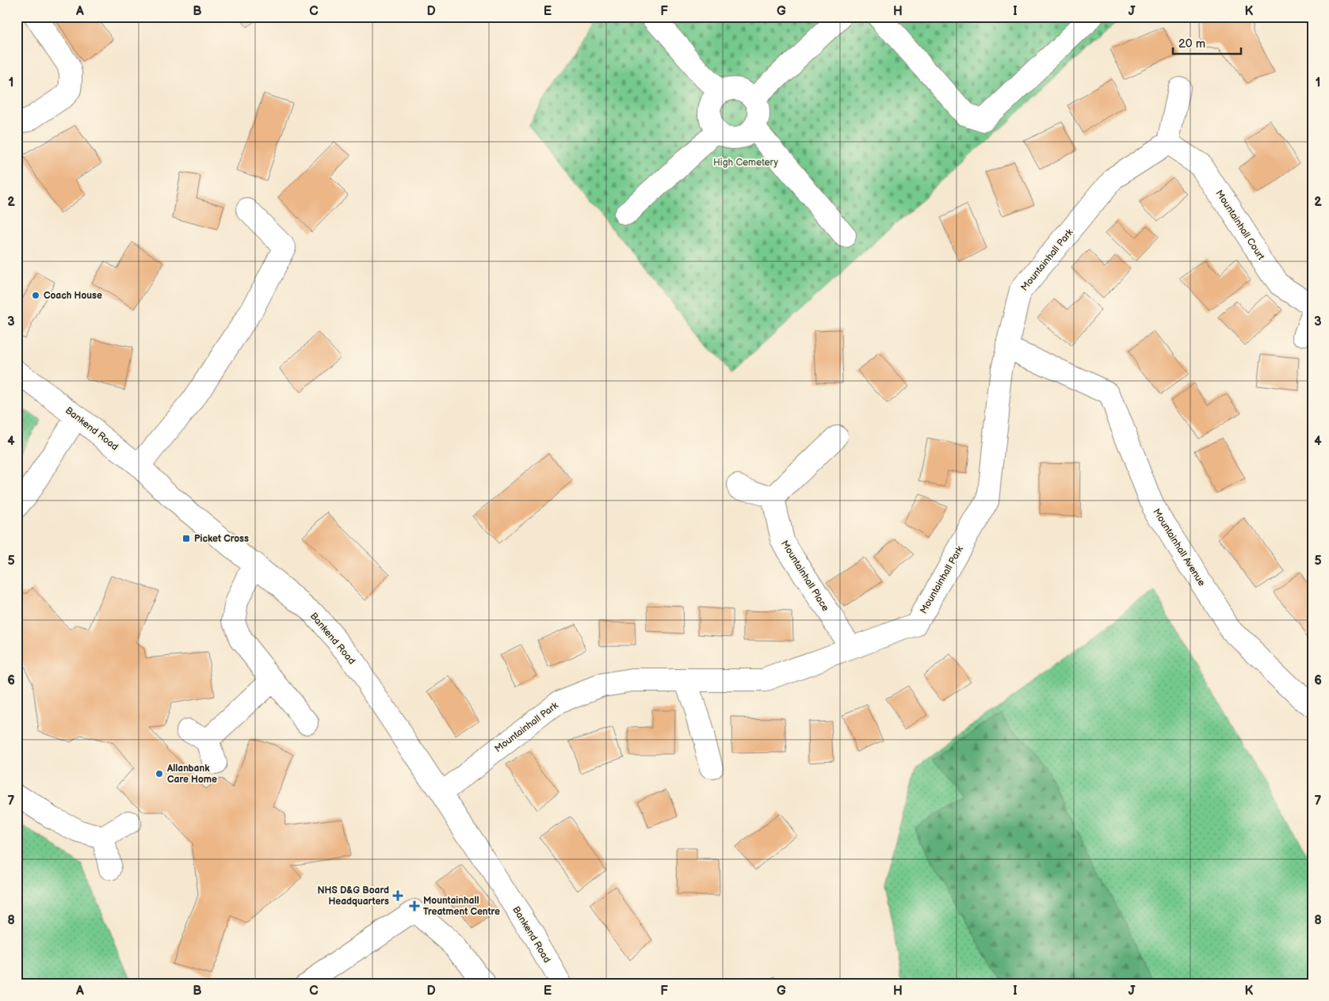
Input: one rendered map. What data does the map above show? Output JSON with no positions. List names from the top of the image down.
{
  "streets": {
    "street": [
      "Mountainhall Court",
      "Mountainhall Park",
      "Bankend Road",
      "Mountainhall Avenue",
      "Mountainhall Place"
    ]
  },
  "crossings": [
    ["Mountainhall Court", "Mountainhall Park"],
    ["Mountainhall Park", "Bankend Road"],
    ["Mountainhall Park", "Mountainhall Avenue"],
    ["Mountainhall Park", "Mountainhall Place"]
  ],
  "parks": ["High Cemetery"],
  "places": {
    "other": ["Coach House", "Allanbank Care Home"],
    "transit": ["Picket Cross"],
    "health": ["NHS D&G Board Headquarters", "Mountainhall Treatment Centre"]
  },
  "scale_bar": "20 m",
  "grid": {
    "columns": [
      "A",
      "B",
      "C",
      "D",
      "E",
      "F",
      "G",
      "H",
      "I",
      "J",
      "K"
    ],
    "rows": [
      "1",
      "2",
      "3",
      "4",
      "5",
      "6",
      "7",
      "8"
    ]
  }
}
